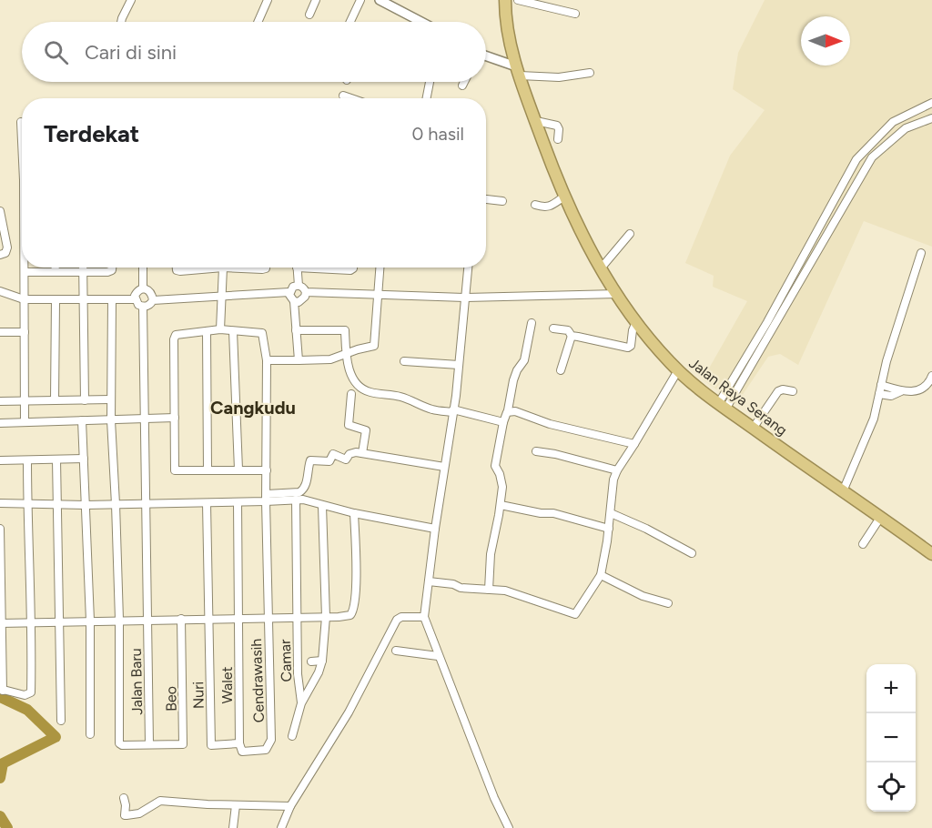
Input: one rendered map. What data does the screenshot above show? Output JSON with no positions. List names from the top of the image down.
{
  "streets": {
    "highway": ["Jalan Raya Serang"],
    "street": [
      "Camar",
      "Cendrawasih",
      "Jalan Baru",
      "Walet",
      "Nuri",
      "Beo"
    ]
  },
  "crossings": [
    ["Cendrawasih", "Walet"],
    ["Jalan Baru", "Beo"],
    ["Walet", "Nuri"]
  ],
  "districts": ["Cangkudu"],
  "north": "right",
  "page": {
    "search": "Cari di sini",
    "heading": ["Terdekat", "0 hasil"],
    "map_buttons": ["+", "−"]
  }
}
